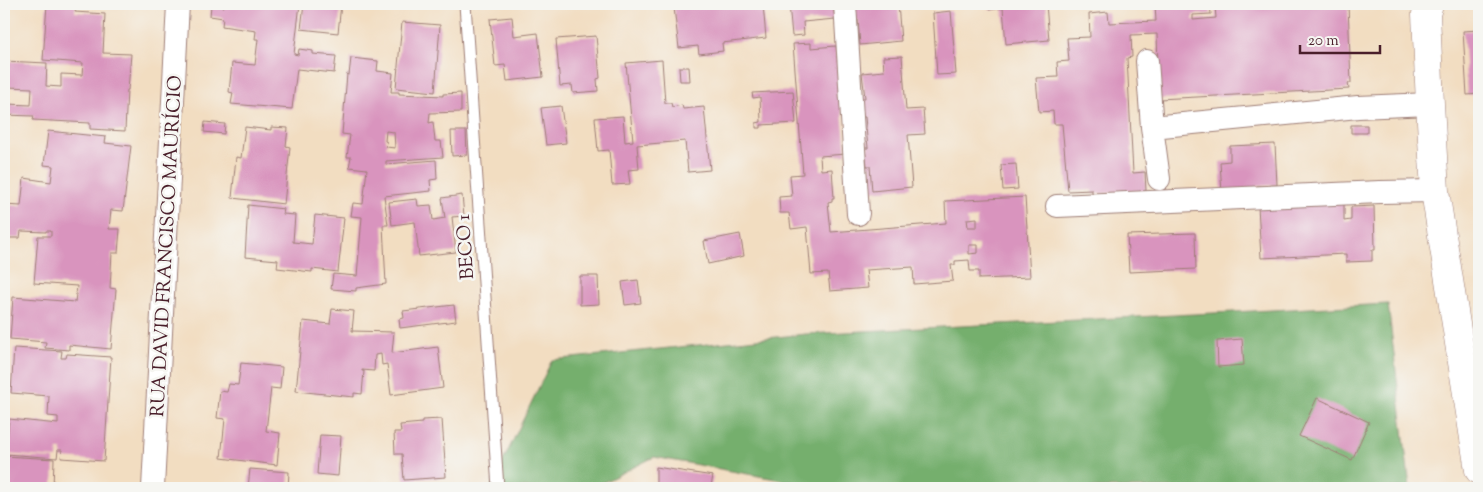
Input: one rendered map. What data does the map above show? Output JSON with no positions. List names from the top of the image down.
{
  "streets": {
    "street": ["RUA DAVID FRANCISCO MAURÍCIO"],
    "lane": ["BECO 1"]
  },
  "scale_bar": "20 m"
}
